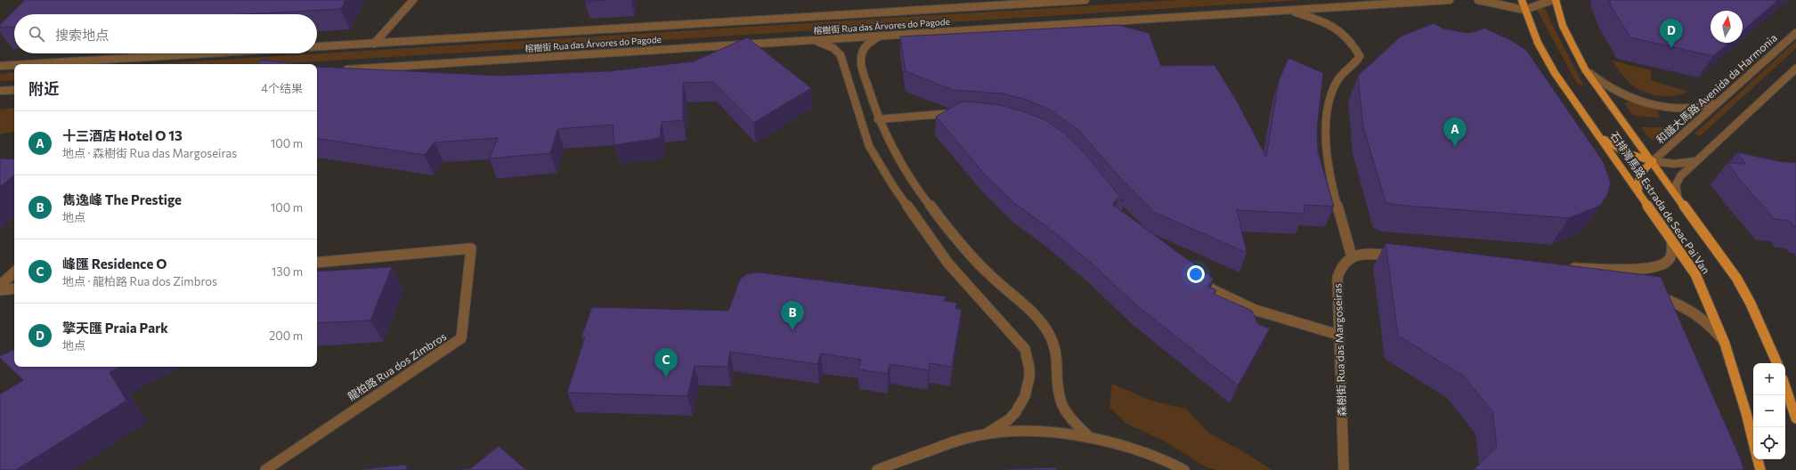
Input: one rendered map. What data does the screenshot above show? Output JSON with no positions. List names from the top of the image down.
{
  "streets": {
    "main road": ["石排灣馬路 Estrada de Seac Pai Van"],
    "street": [
      "榕樹街 Rua das Árvores do Pagode",
      "和諧大馬路 Avenida da Harmonia",
      "森樹街 Rua das Margoseiras",
      "龍柏路 Rua dos Zimbros"
    ]
  },
  "crossings": [
    ["和諧大馬路 Avenida da Harmonia", "石排灣馬路 Estrada de Seac Pai Van"]
  ],
  "north": "top",
  "page": {
    "search": "搜索地点",
    "pins": [
      "D",
      "A",
      "B",
      "C"
    ],
    "heading": ["附近", "4个结果"],
    "list": [
      {
        "mark": "A",
        "name": "十三酒店 Hotel O 13",
        "note": "地点 · 森樹街 Rua das Margoseiras",
        "value": "100 m"
      },
      {
        "mark": "B",
        "name": "雋逸峰 The Prestige",
        "note": "地点",
        "value": "100 m"
      },
      {
        "mark": "C",
        "name": "峰匯 Residence O",
        "note": "地点 · 龍柏路 Rua dos Zimbros",
        "value": "130 m"
      },
      {
        "mark": "D",
        "name": "擎天匯 Praia Park",
        "note": "地点",
        "value": "200 m"
      }
    ],
    "map_buttons": ["+", "−"]
  }
}
